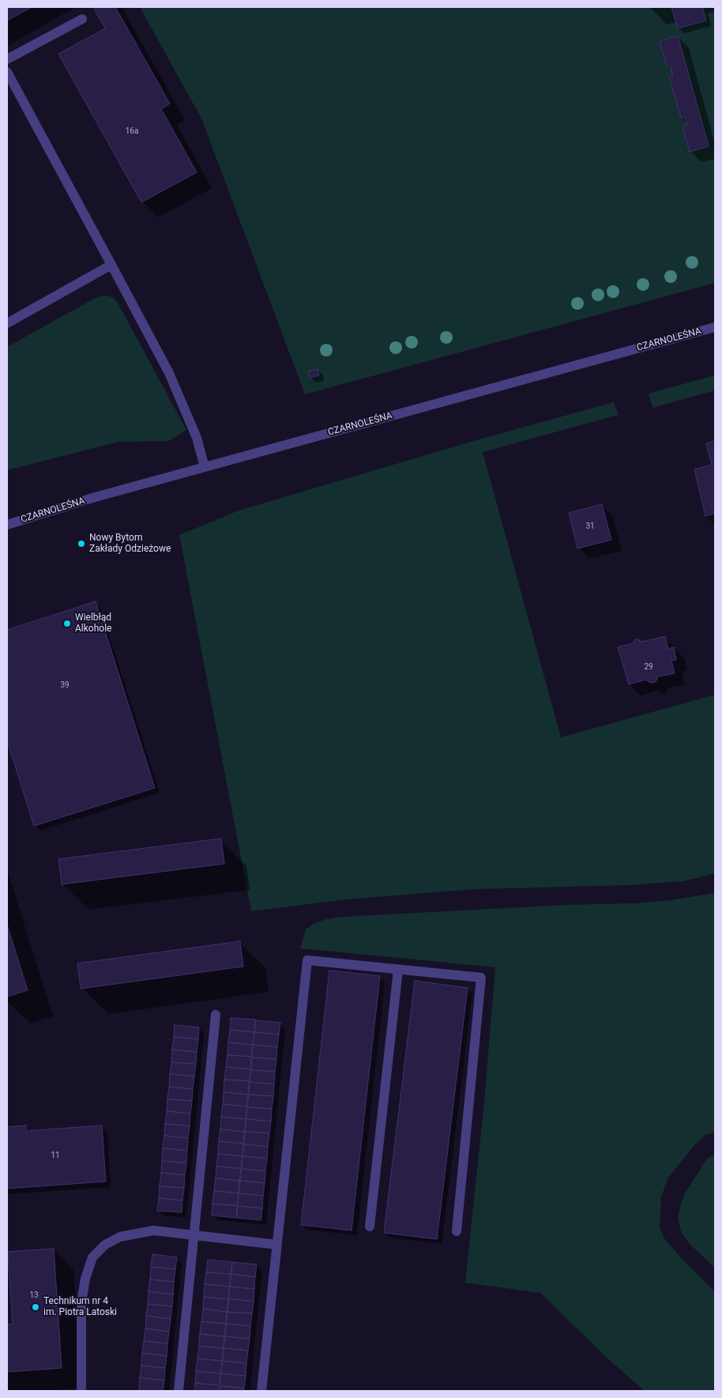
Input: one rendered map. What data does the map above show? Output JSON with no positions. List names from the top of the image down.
{
  "streets": {
    "street": ["CZARNOLEŚNA"]
  },
  "places": ["Nowy Bytom Zakłady Odzieżowe", "Wielbłąd Alkohole", "Technikum nr 4 im. Piotra Latoski"],
  "house_numbers": [
    "16a",
    "31",
    "29",
    "39",
    "11",
    "13"
  ]
}
